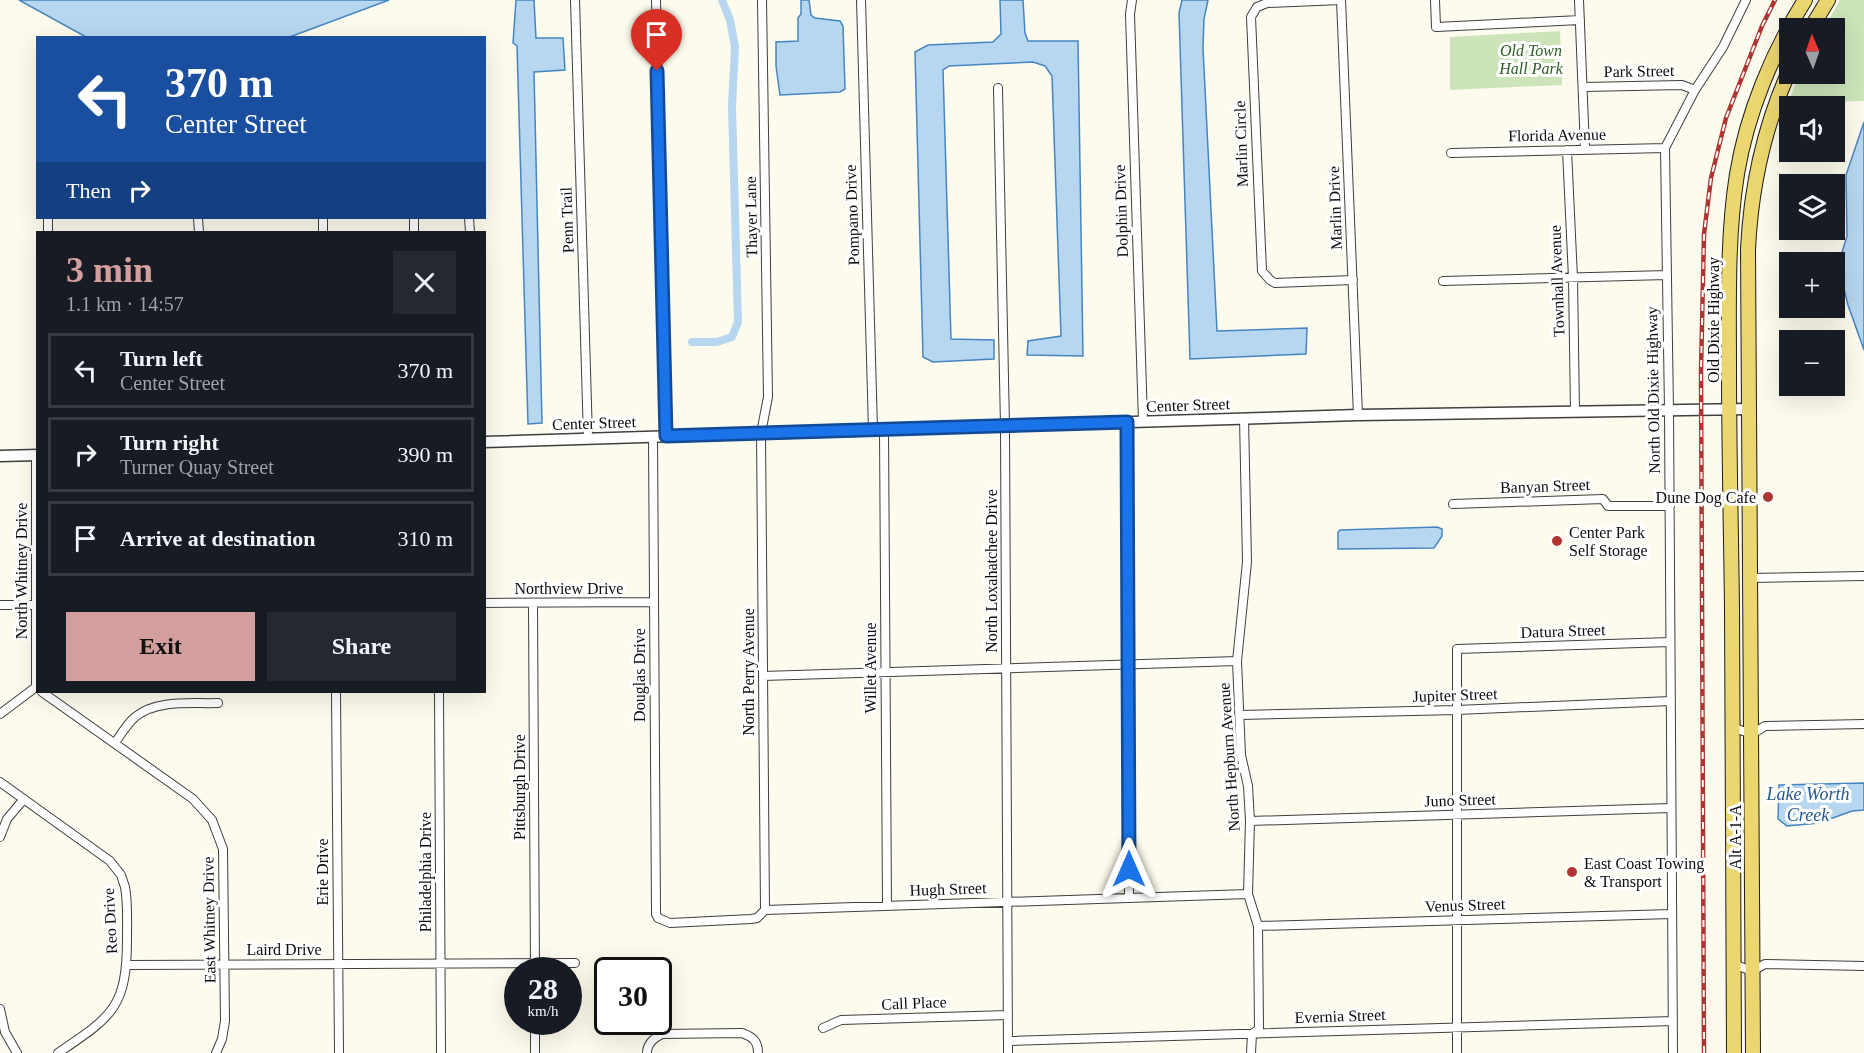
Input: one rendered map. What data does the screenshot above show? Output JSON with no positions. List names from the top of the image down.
{
  "streets": {
    "main road": ["Old Dixie Highway", "Alt A-1-A"],
    "street": [
      "Park Street",
      "Florida Avenue",
      "Marlin Circle",
      "Marlin Drive",
      "Dolphin Drive",
      "Pompano Drive",
      "Thayer Lane",
      "Penn Trail",
      "Townhall Avenue",
      "North Old Dixie Highway",
      "Center Street",
      "Banyan Street",
      "North Loxahatchee Drive",
      "Northview Drive",
      "Datura Street",
      "Willet Avenue",
      "North Perry Avenue",
      "Douglas Drive",
      "Jupiter Street",
      "North Hepburn Avenue",
      "Pittsburgh Drive",
      "Juno Street",
      "Erie Drive",
      "Philadelphia Drive",
      "Hugh Street",
      "Venus Street",
      "East Whitney Drive",
      "Reo Drive",
      "Laird Drive",
      "Call Place",
      "Evernia Street"
    ]
  },
  "crossings": [
    ["Park Street", "North Old Dixie Highway"],
    ["Florida Avenue", "Townhall Avenue"],
    ["Florida Avenue", "North Old Dixie Highway"],
    ["Marlin Circle", "Marlin Drive"],
    ["Marlin Drive", "Center Street"],
    ["Dolphin Drive", "Center Street"],
    ["Pompano Drive", "Center Street"],
    ["Pompano Drive", "Willet Avenue"],
    ["Thayer Lane", "Center Street"],
    ["Thayer Lane", "North Perry Avenue"],
    ["Penn Trail", "Center Street"],
    ["Townhall Avenue", "Center Street"],
    ["Old Dixie Highway", "Center Street"],
    ["Old Dixie Highway", "Alt A-1-A"],
    ["North Old Dixie Highway", "Center Street"],
    ["North Old Dixie Highway", "Banyan Street"],
    ["North Old Dixie Highway", "Datura Street"],
    ["North Old Dixie Highway", "Jupiter Street"],
    ["North Old Dixie Highway", "Juno Street"],
    ["North Old Dixie Highway", "Venus Street"],
    ["North Old Dixie Highway", "Evernia Street"],
    ["Center Street", "North Loxahatchee Drive"],
    ["Center Street", "Willet Avenue"],
    ["Center Street", "North Perry Avenue"],
    ["Center Street", "Douglas Drive"],
    ["Center Street", "North Hepburn Avenue"],
    ["North Loxahatchee Drive", "Hugh Street"],
    ["North Loxahatchee Drive", "Call Place"],
    ["North Loxahatchee Drive", "Evernia Street"],
    ["Northview Drive", "Douglas Drive"],
    ["Northview Drive", "Pittsburgh Drive"],
    ["Datura Street", "Jupiter Street"],
    ["Willet Avenue", "Hugh Street"],
    ["North Perry Avenue", "Hugh Street"],
    ["Douglas Drive", "Hugh Street"],
    ["Jupiter Street", "North Hepburn Avenue"],
    ["North Hepburn Avenue", "Juno Street"],
    ["North Hepburn Avenue", "Hugh Street"],
    ["North Hepburn Avenue", "Venus Street"],
    ["North Hepburn Avenue", "Evernia Street"],
    ["Erie Drive", "Laird Drive"],
    ["Philadelphia Drive", "Laird Drive"],
    ["East Whitney Drive", "Laird Drive"],
    ["Reo Drive", "Laird Drive"]
  ],
  "water": ["Lake Worth Creek"],
  "parks": ["Old Town Hall Park"],
  "places": ["Dune Dog Cafe", "Center Park Self Storage", "East Coast Towing & Transport"],
  "north": "top",
  "page": {
    "map_buttons": ["+", "−"],
    "turn": ["370 m", "Center Street"],
    "then": "Then",
    "heading": ["3 min", "1.1 km · 14:57"],
    "list": [
      {
        "name": "Turn left",
        "note": "Center Street",
        "value": "370 m"
      },
      {
        "name": "Turn right",
        "note": "Turner Quay Street",
        "value": "390 m"
      },
      {
        "name": "Arrive at destination",
        "value": "310 m"
      }
    ],
    "buttons": ["Exit", "Share"],
    "speed": "28 km/h",
    "limit": "30"
  }
}
